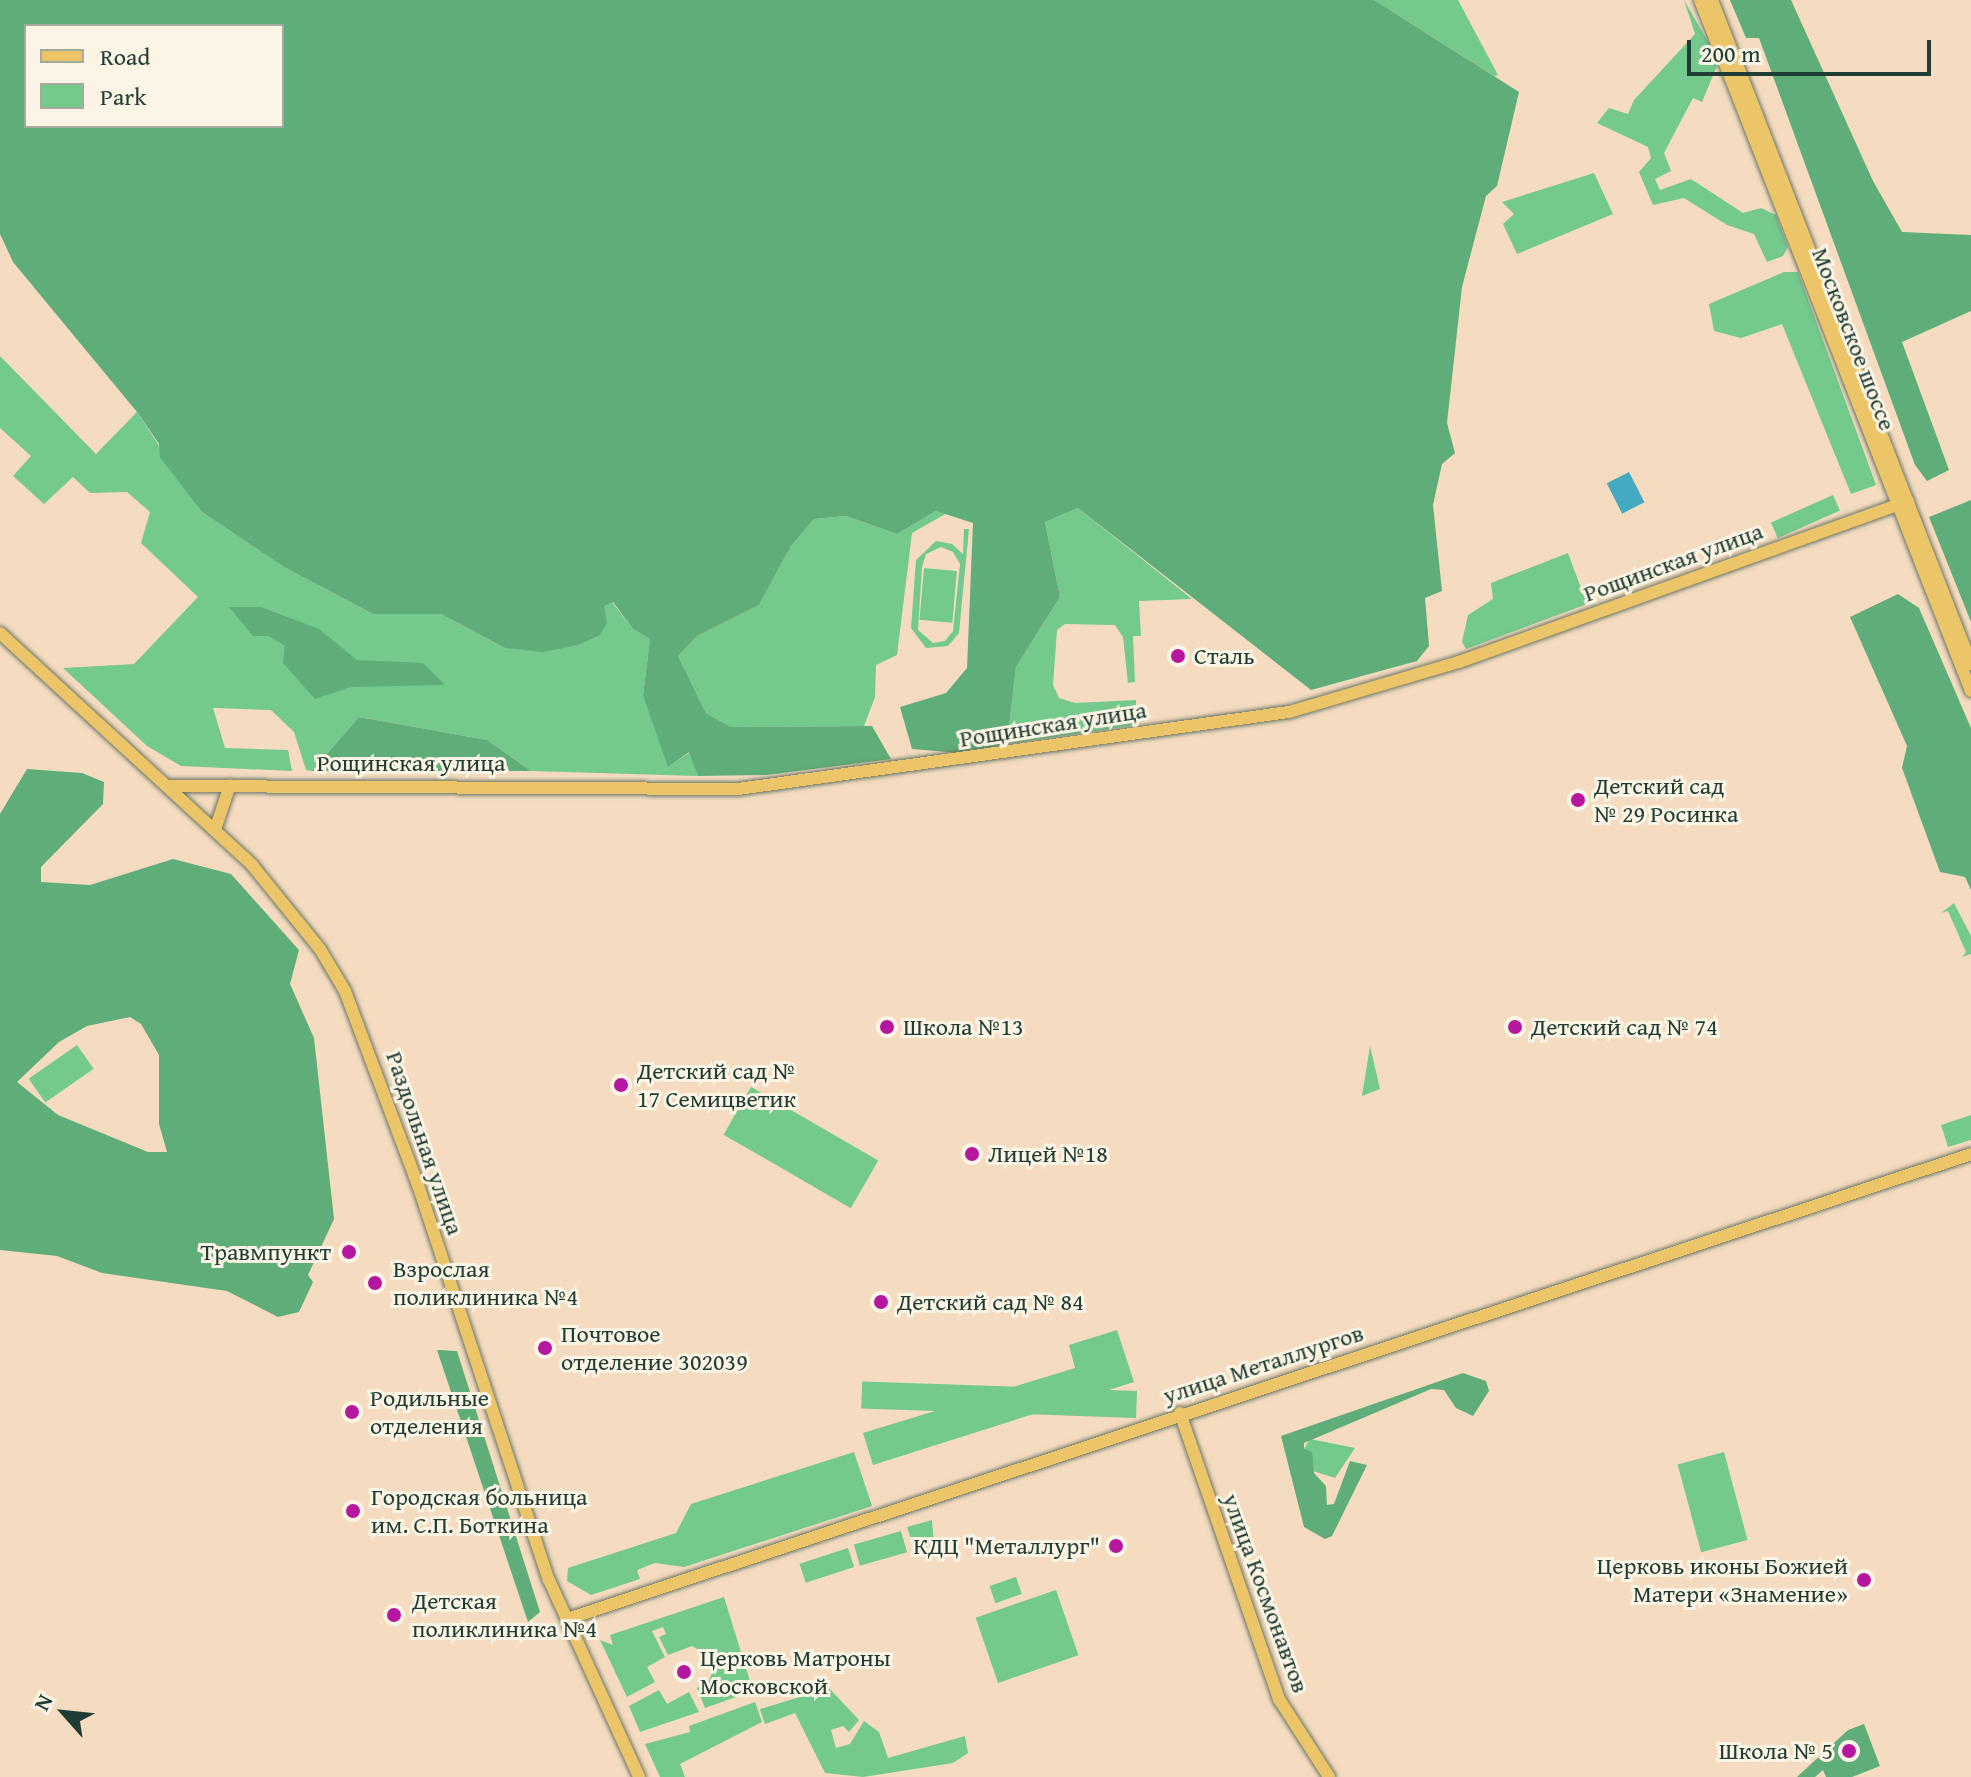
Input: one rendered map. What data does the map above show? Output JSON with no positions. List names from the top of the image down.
{
  "streets": {
    "main road": [
      "Московское шоссе",
      "Рощинская улица",
      "Раздольная улица",
      "улица Металлургов",
      "улица Космонавтов"
    ]
  },
  "crossings": [
    ["Московское шоссе", "Рощинская улица"],
    ["Рощинская улица", "Раздольная улица"],
    ["Раздольная улица", "улица Металлургов"],
    ["улица Металлургов", "улица Космонавтов"]
  ],
  "places": [
    "Сталь",
    "Детский сад № 29 Росинка",
    "Школа №13",
    "Детский сад № 74",
    "Детский сад № 17 Семицветик",
    "Лицей №18",
    "Травмпункт",
    "Взрослая поликлиника №4",
    "Детский сад № 84",
    "Почтовое отделение 302039",
    "Родильные отделения",
    "Городская больница им. С.П. Боткина",
    "КДЦ \"Металлург\"",
    "Церковь иконы Божией Матери «Знамение»",
    "Детская поликлиника №4",
    "Церковь Матроны Московской",
    "Школа № 5"
  ],
  "legend": ["Road", "Park"],
  "scale_bar": "200 m",
  "north": "top left"
}
